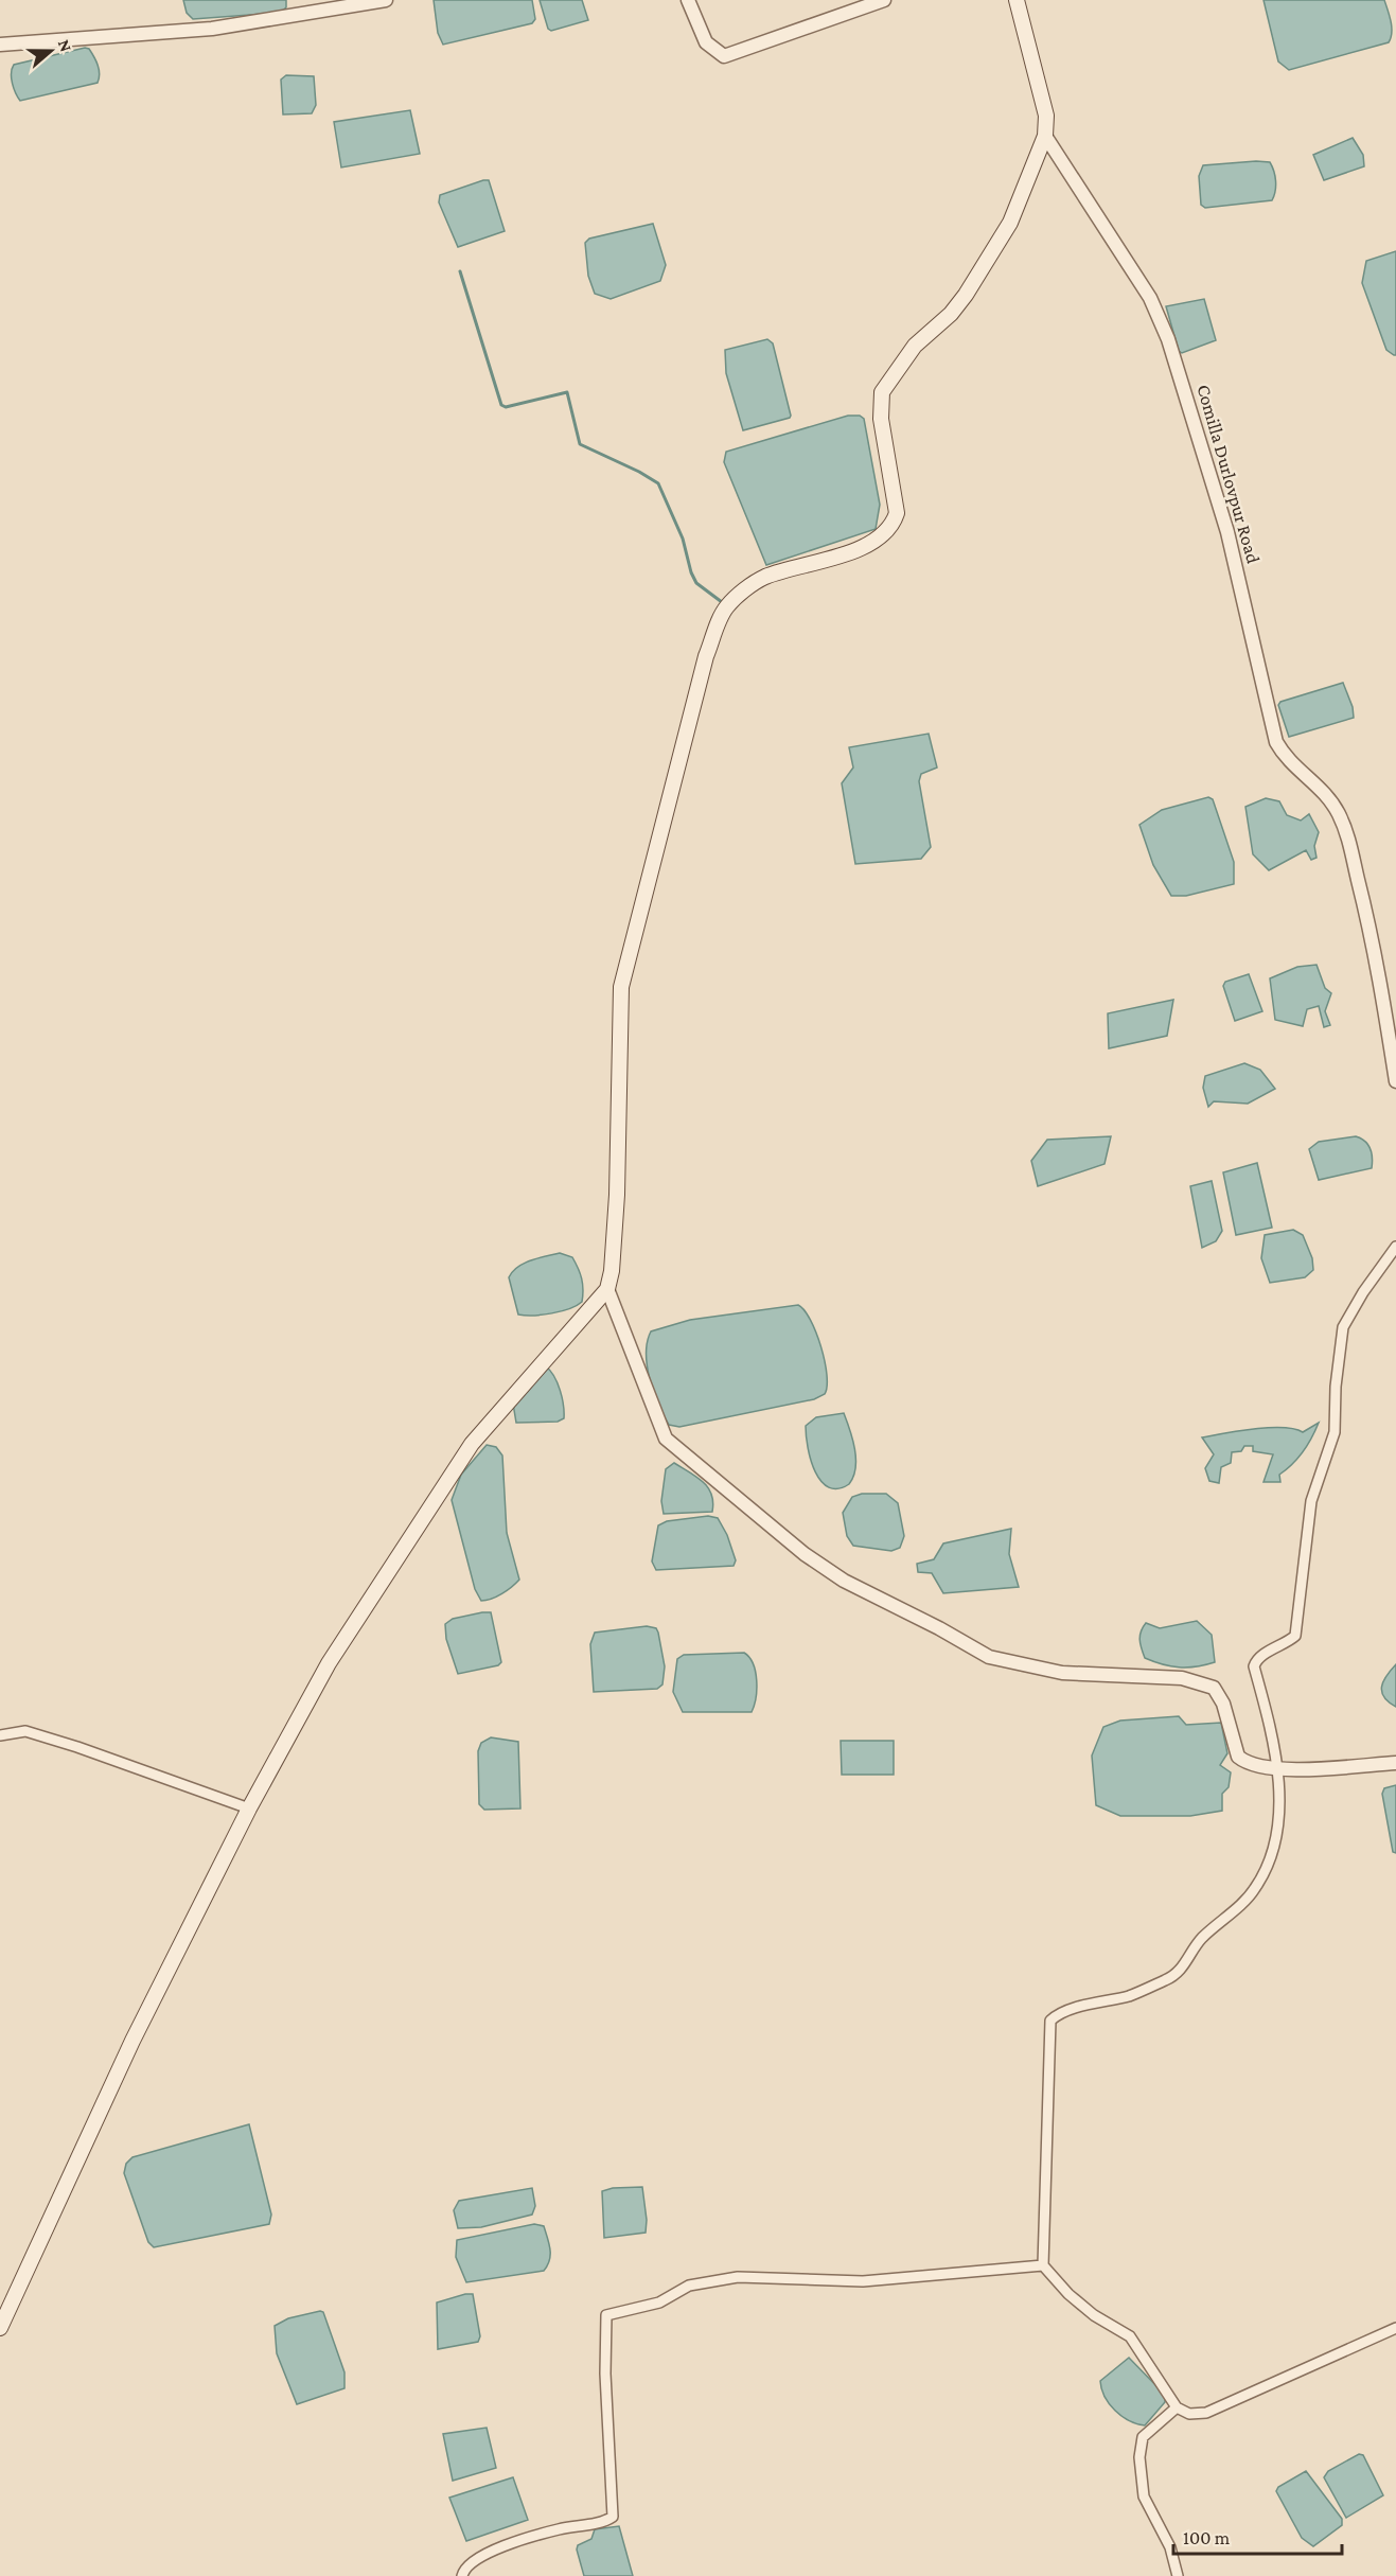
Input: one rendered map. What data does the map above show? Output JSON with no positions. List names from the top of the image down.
{
  "streets": {
    "street": ["Comilla Durlovpur Road"]
  },
  "scale_bar": "100 m",
  "north": "right"
}
